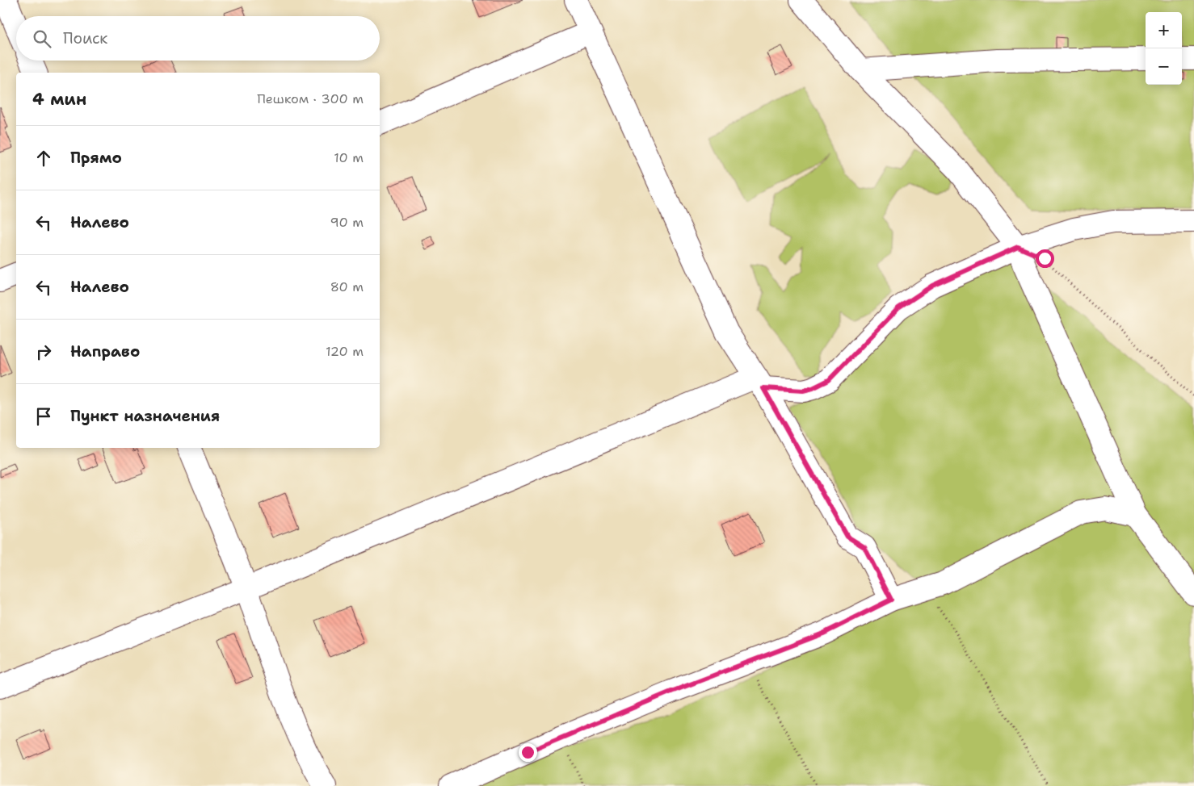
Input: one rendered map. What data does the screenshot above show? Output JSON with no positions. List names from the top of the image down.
{
  "page": {
    "map_buttons": ["+", "−"],
    "search": "Поиск",
    "heading": ["4 мин", "Пешком · 300 m"],
    "list": [
      ["Прямо", "10 m"],
      ["Налево", "90 m"],
      ["Налево", "80 m"],
      ["Направо", "120 m"],
      "Пункт назначения"
    ]
  }
}
